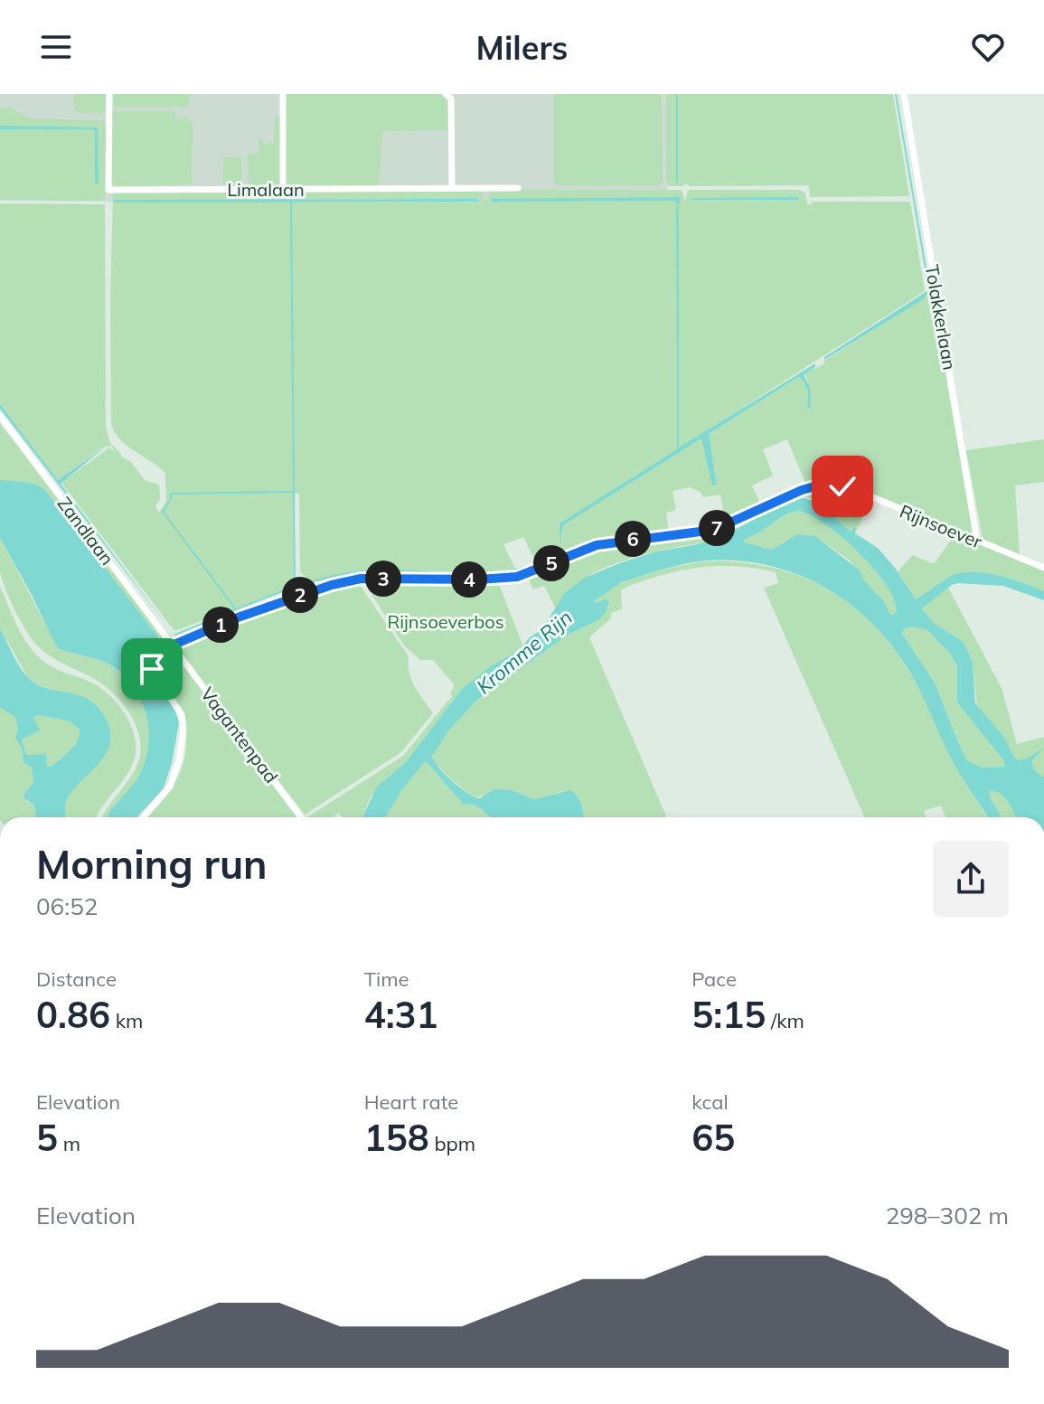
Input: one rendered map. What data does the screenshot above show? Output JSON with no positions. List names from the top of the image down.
{
  "streets": {
    "street": [
      "Limalaan",
      "Tolakkerlaan",
      "Rijnsoever",
      "Zandlaan",
      "Vagantenpad"
    ]
  },
  "crossings": [
    ["Tolakkerlaan", "Rijnsoever"],
    ["Rijnsoever", "Zandlaan"],
    ["Rijnsoever", "Vagantenpad"],
    ["Zandlaan", "Vagantenpad"]
  ],
  "water": ["Kromme Rijn"],
  "parks": ["Rijnsoeverbos"],
  "page": {
    "header": "Milers",
    "pins": [
      "7",
      "6",
      "5",
      "3",
      "4",
      "2",
      "1"
    ],
    "heading": ["Morning run", "06:52"],
    "stats": [
      ["Distance", "0.86 km"],
      ["Time", "4:31"],
      ["Pace", "5:15 /km"],
      ["Elevation", "5 m"],
      ["Heart rate", "158 bpm"],
      ["kcal", "65"]
    ],
    "chart": ["Elevation", "298–302 m"]
  }
}
